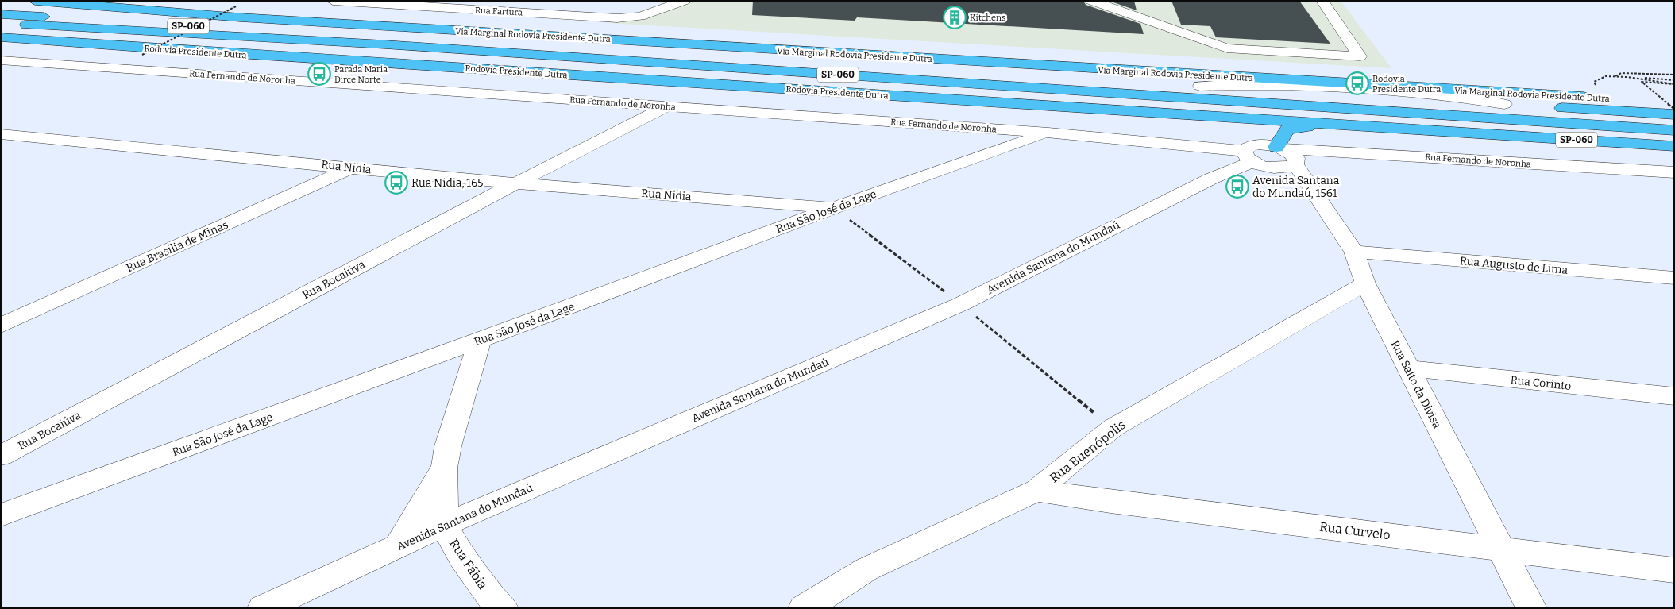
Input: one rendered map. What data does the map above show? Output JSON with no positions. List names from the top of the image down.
{
  "streets": {
    "highway": ["SP-060", "Via Marginal Rodovia Presidente Dutra", "Rodovia Presidente Dutra"],
    "street": [
      "Rua Fartura",
      "Rua Fernando de Noronha",
      "Rua Nidia",
      "Rua São José da Lage",
      "Rua Brasília de Minas",
      "Avenida Santana do Mundaú",
      "Rua Augusto de Lima",
      "Rua Bocaiúva",
      "Rua Corinto",
      "Rua Salto da Divisa",
      "Rua Buenópolis",
      "Rua Curvelo",
      "Rua Fábia"
    ]
  },
  "crossings": [
    ["Rua Fernando de Noronha", "Rua São José da Lage"],
    ["Rua Fernando de Noronha", "Avenida Santana do Mundaú"],
    ["Rua Fernando de Noronha", "Rua Bocaiúva"],
    ["Rua Fernando de Noronha", "Rua Salto da Divisa"],
    ["Rua Nidia", "Rua São José da Lage"],
    ["Rua Nidia", "Rua Brasília de Minas"],
    ["Rua Nidia", "Rua Bocaiúva"],
    ["Rua São José da Lage", "Rua Fábia"],
    ["Avenida Santana do Mundaú", "Rua Salto da Divisa"],
    ["Avenida Santana do Mundaú", "Rua Fábia"],
    ["Rua Augusto de Lima", "Rua Salto da Divisa"],
    ["Rua Corinto", "Rua Salto da Divisa"],
    ["Rua Salto da Divisa", "Rua Buenópolis"],
    ["Rua Salto da Divisa", "Rua Curvelo"],
    ["Rua Buenópolis", "Rua Curvelo"]
  ],
  "places": {
    "building": ["Kitchens"],
    "bus stop": [
      "Parada Maria Dirce Norte",
      "Rodovia Presidente Dutra",
      "Rua Nidia, 165",
      "Avenida Santana do Mundaú, 1561"
    ]
  }
}
